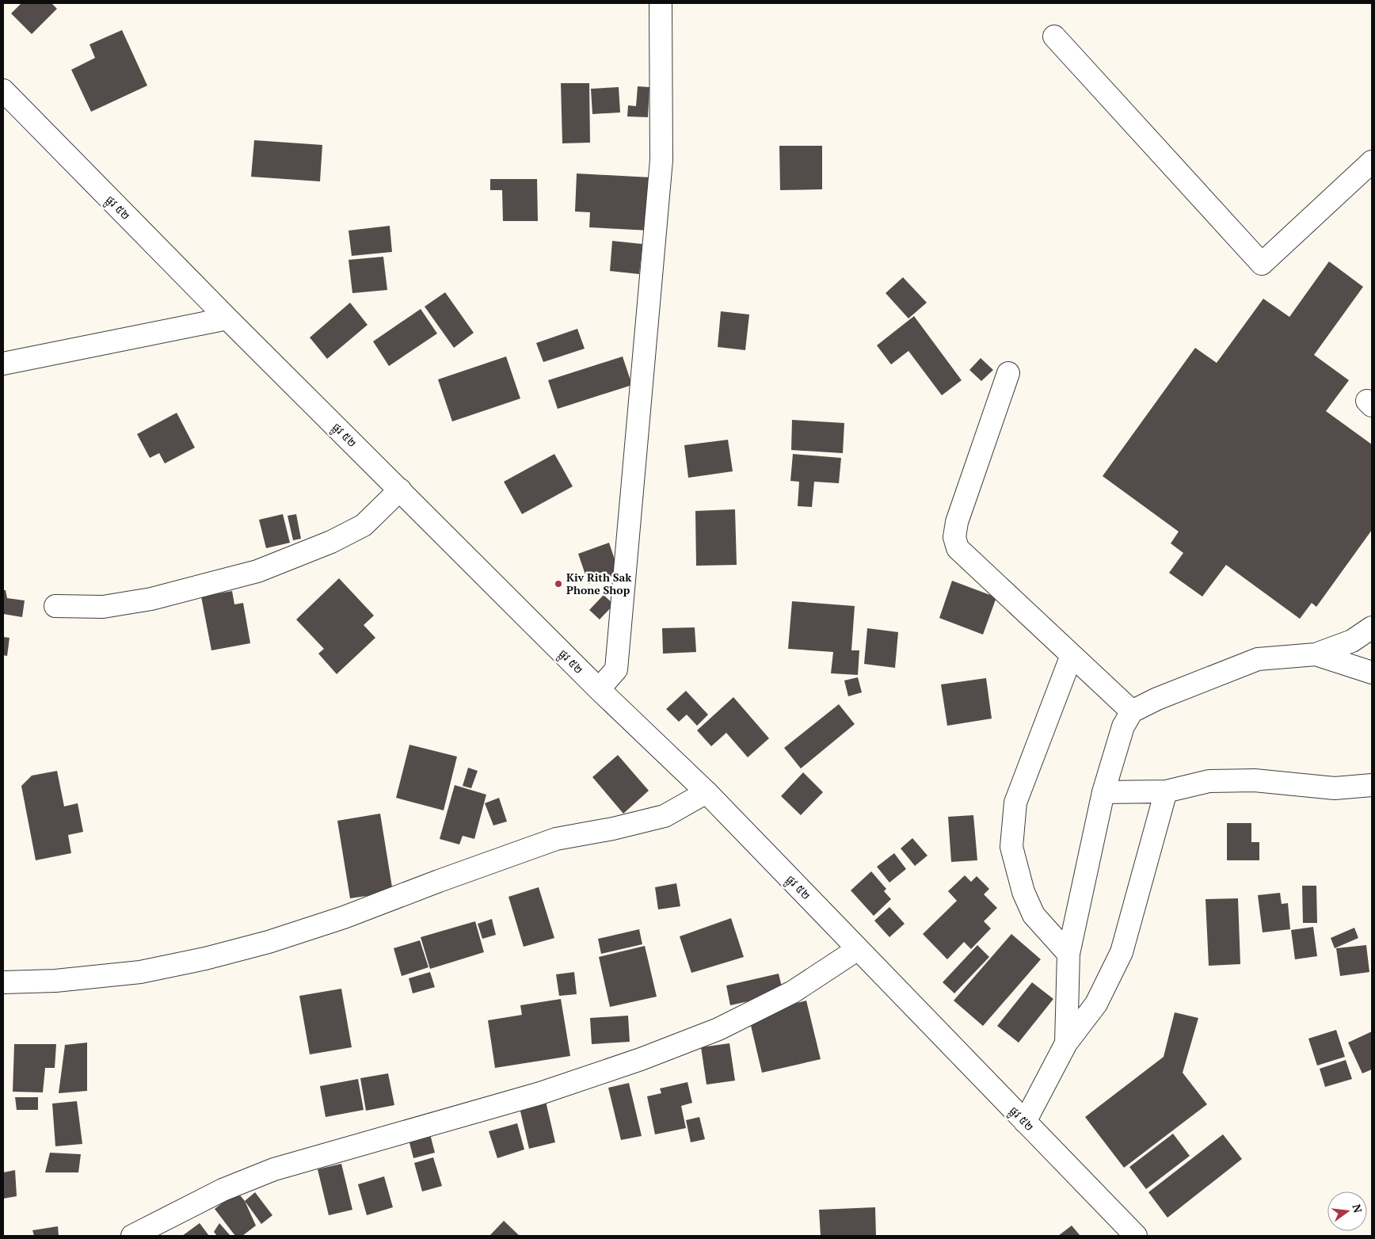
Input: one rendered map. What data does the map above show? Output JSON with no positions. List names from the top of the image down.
{
  "streets": {
    "street": ["ផ្លូវ ៥២"]
  },
  "places": ["Kiv Rith Sak Phone Shop"],
  "north": "right"
}
